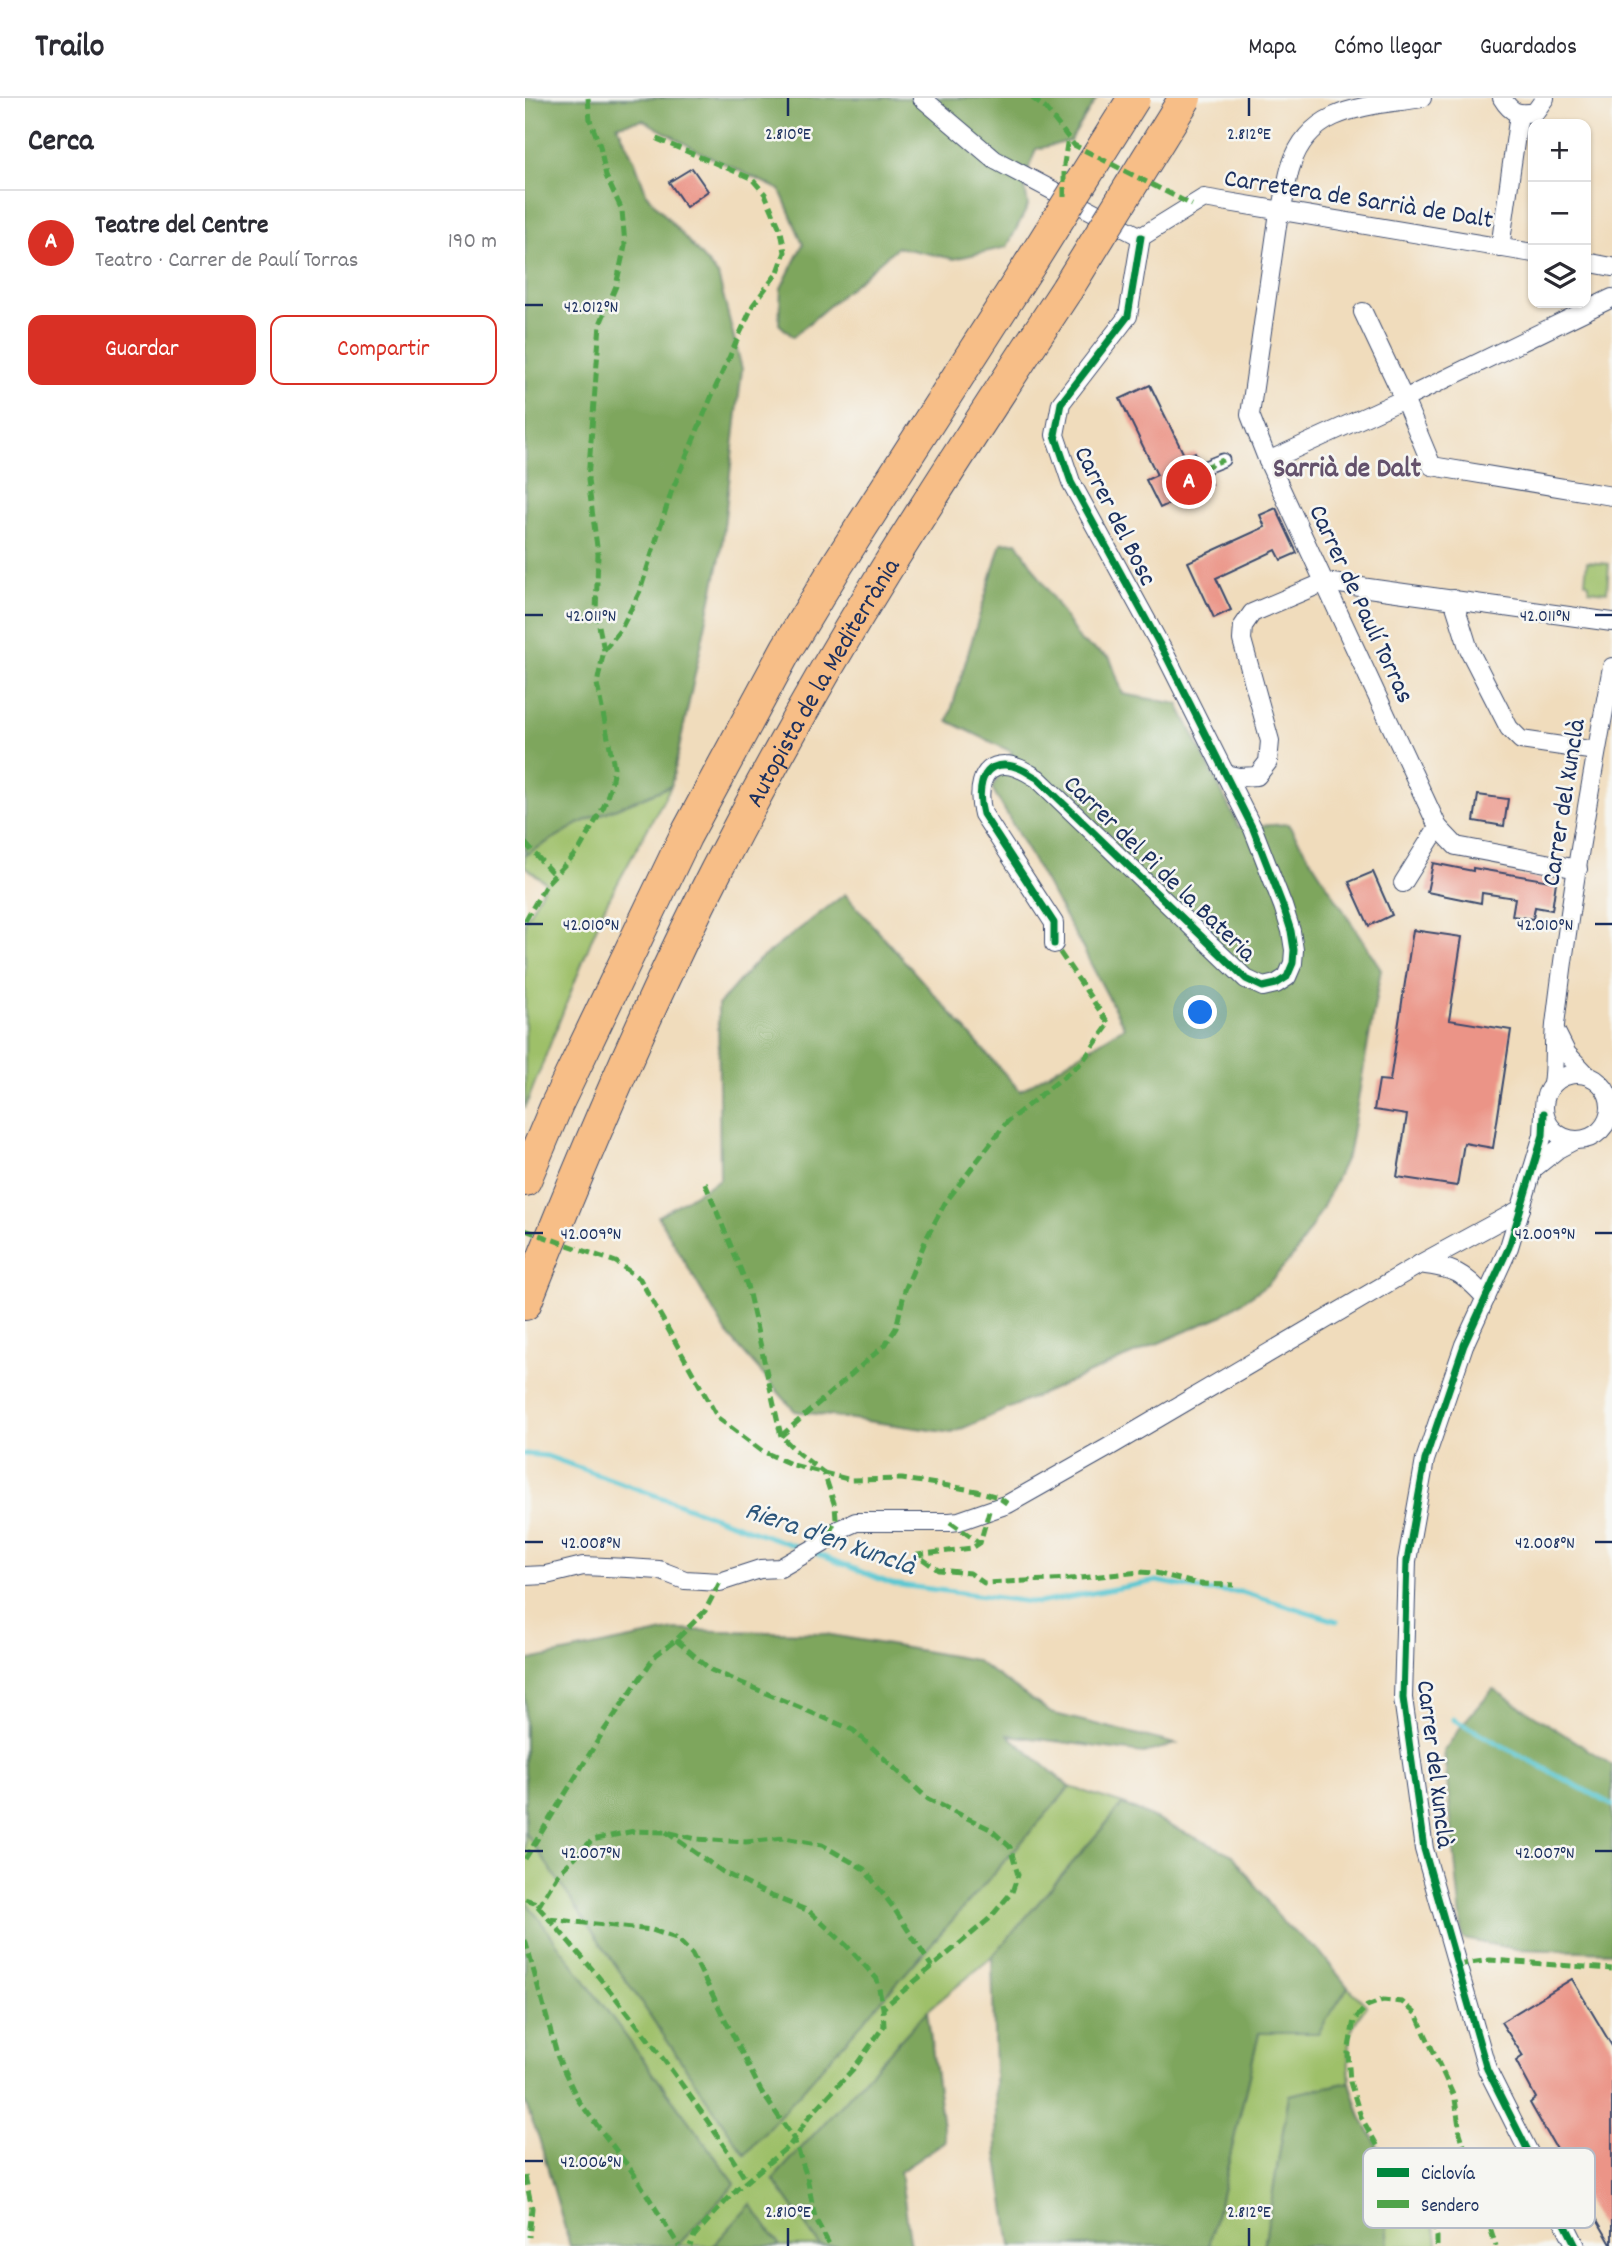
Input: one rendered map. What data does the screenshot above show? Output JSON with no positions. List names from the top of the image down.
{
  "streets": {
    "highway": ["Autopista de la Mediterrània"],
    "street": [
      "Carretera de Sarrià de Dalt",
      "Carrer del Bosc",
      "Carrer de Paulí Torras",
      "Carrer del Xunclà",
      "Carrer del Pi de la Bateria"
    ]
  },
  "crossings": [
    ["Carretera de Sarrià de Dalt", "Carrer del Bosc"],
    ["Carretera de Sarrià de Dalt", "Carrer de Paulí Torras"],
    ["Carrer del Bosc", "Carrer del Pi de la Bateria"],
    ["Carrer de Paulí Torras", "Carrer del Xunclà"]
  ],
  "districts": ["Sarrià de Dalt"],
  "water": ["Riera d'en Xunclà"],
  "legend": ["Ciclovía", "Sendero"],
  "page": {
    "header": "Trailo",
    "nav": ["Mapa", "Cómo llegar", "Guardados"],
    "heading": "Cerca",
    "map_buttons": ["+", "−"],
    "list": [
      {
        "mark": "A",
        "name": "Teatre del Centre",
        "note": "Teatro · Carrer de Paulí Torras",
        "value": "190 m"
      }
    ],
    "buttons": ["Guardar", "Compartir"],
    "pins": "A"
  },
  "coordinates": [
    "2.810°E",
    "2.812°E",
    "42.012°N",
    "42.011°N",
    "42.010°N",
    "42.009°N",
    "42.008°N",
    "42.007°N",
    "42.006°N"
  ]
}
